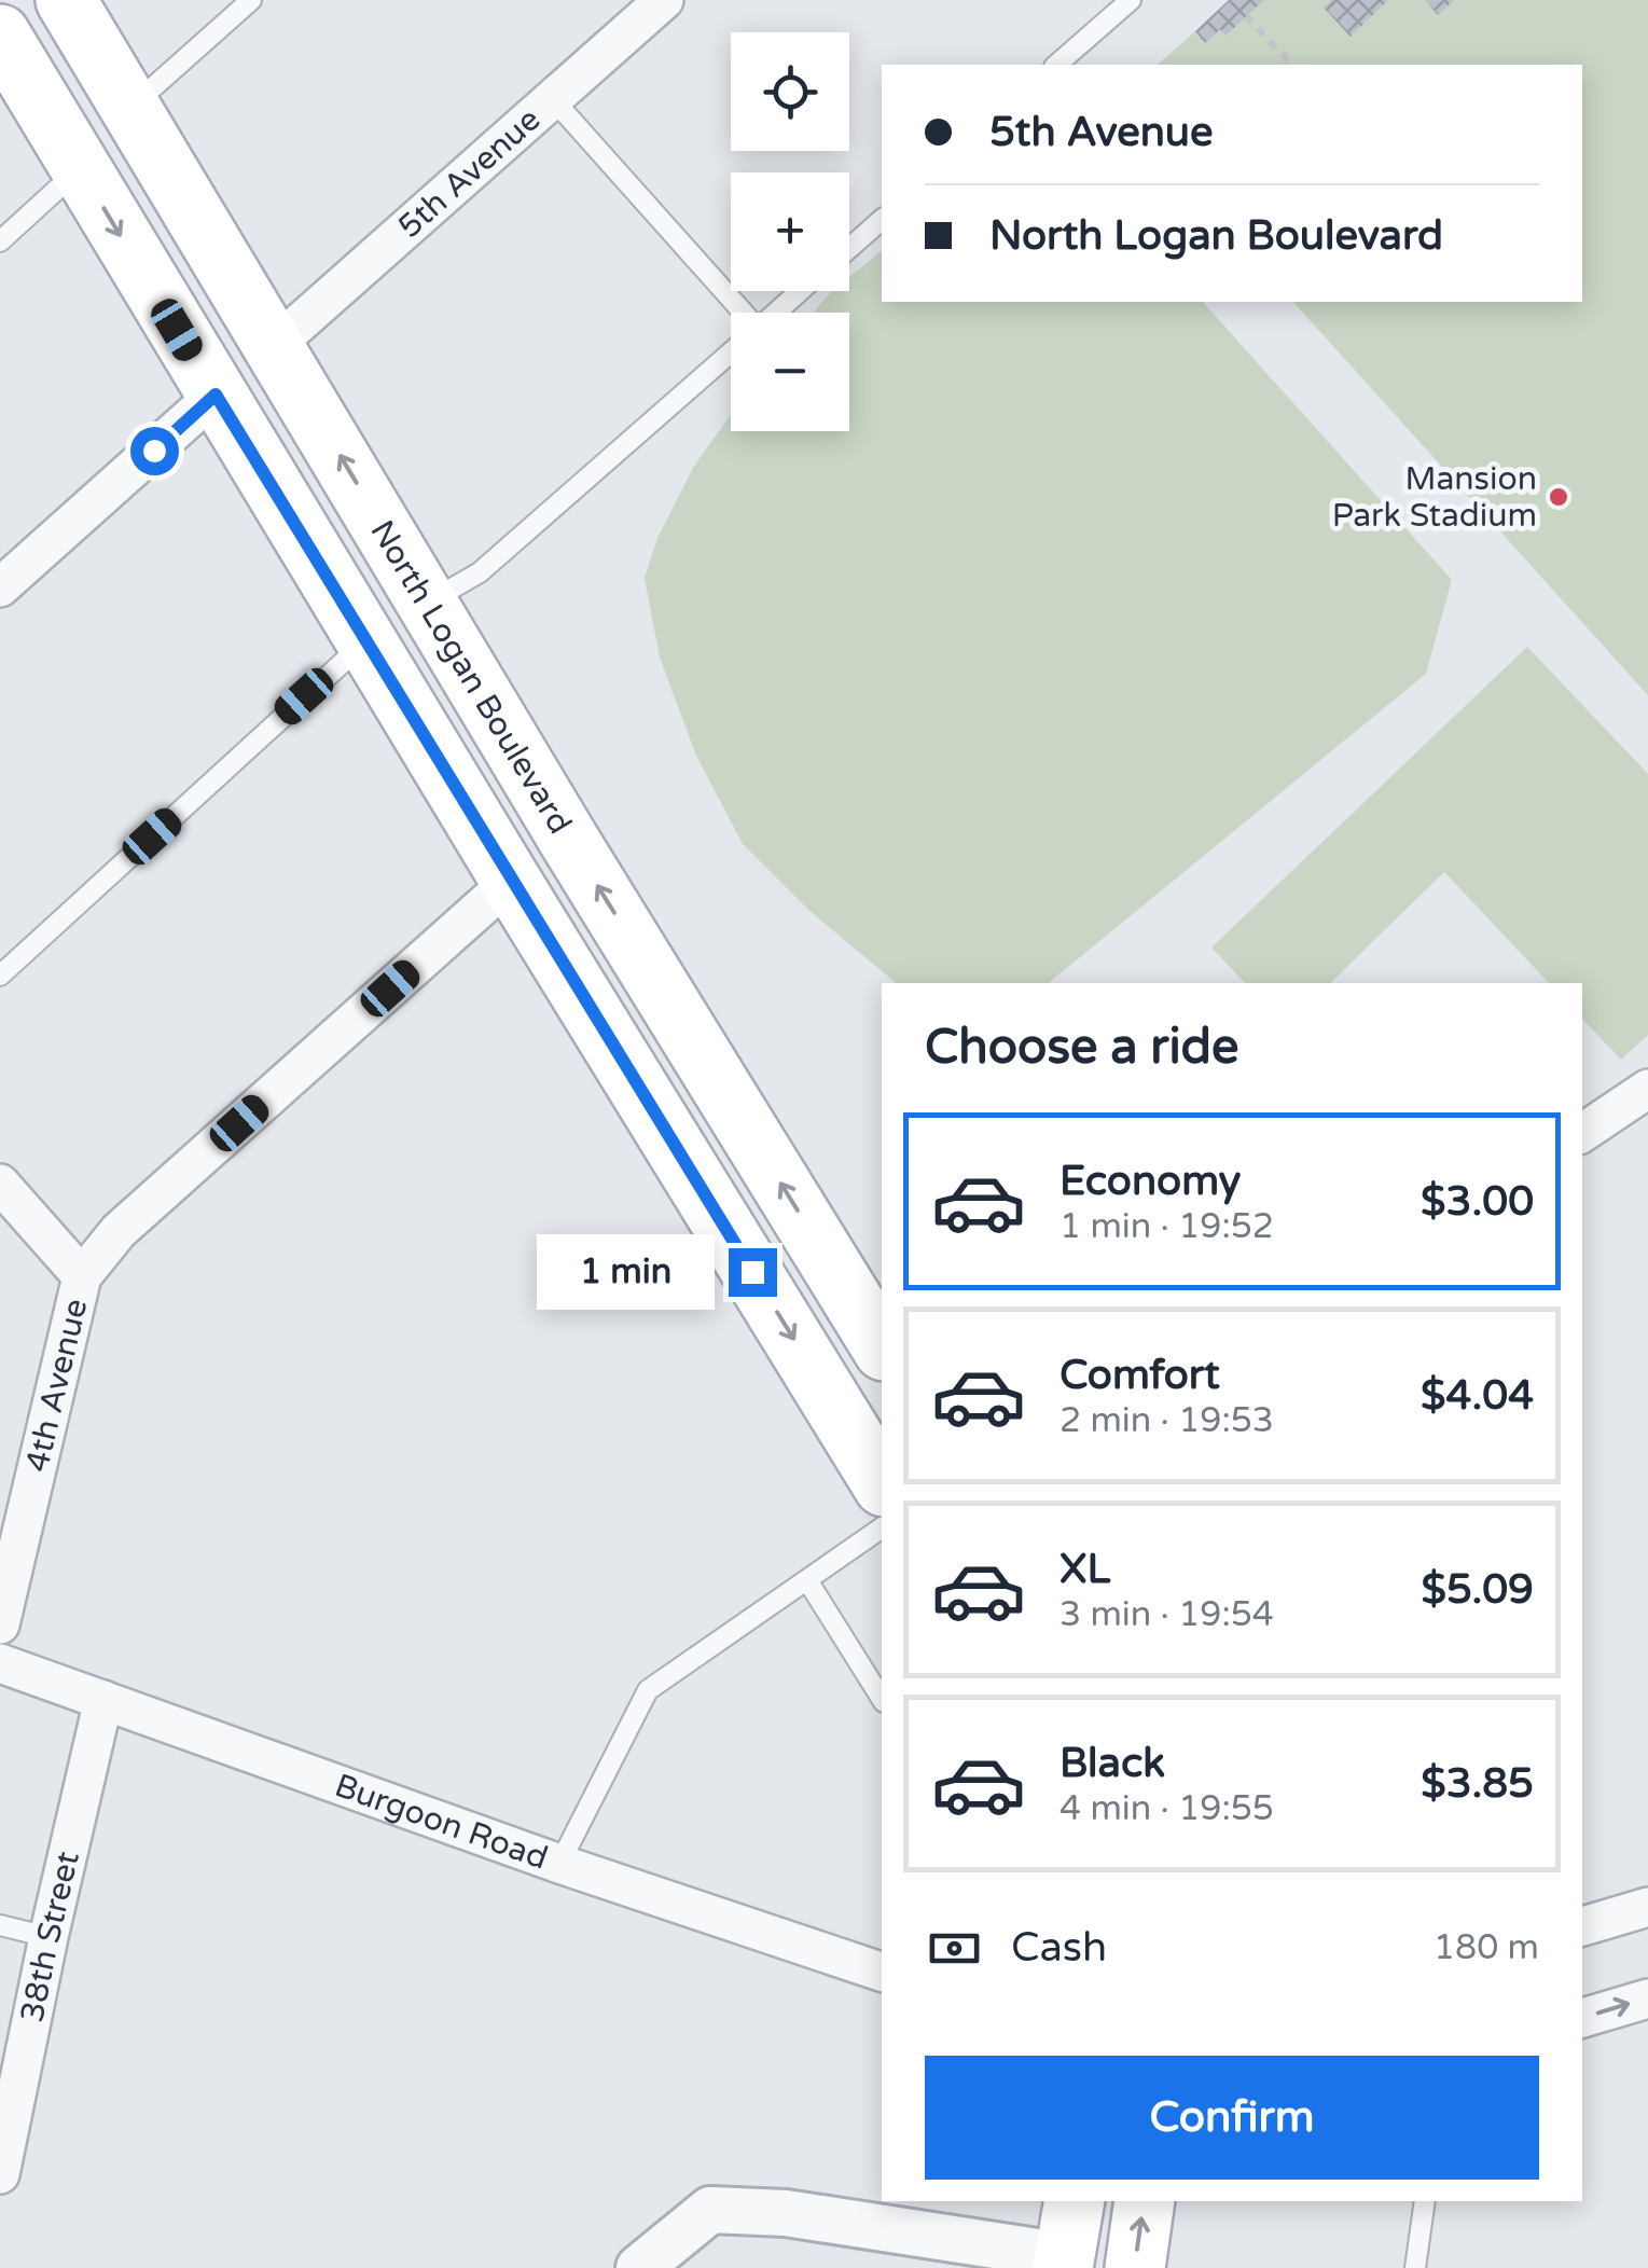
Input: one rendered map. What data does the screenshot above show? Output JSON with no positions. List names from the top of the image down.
{
  "streets": {
    "main road": ["North Logan Boulevard"],
    "street": [
      "5th Avenue",
      "4th Avenue",
      "Burgoon Road",
      "38th Street"
    ]
  },
  "crossings": [
    ["5th Avenue", "North Logan Boulevard"],
    ["Burgoon Road", "38th Street"]
  ],
  "places": ["Mansion Park Stadium"],
  "page": {
    "map_buttons": ["+", "−"],
    "banner": ["5th Avenue", "North Logan Boulevard"],
    "heading": "Choose a ride",
    "list": [
      {
        "name": "Economy",
        "note": "1 min · 19:52",
        "value": "$3.00"
      },
      {
        "name": "Comfort",
        "note": "2 min · 19:53",
        "value": "$4.04"
      },
      {
        "name": "XL",
        "note": "3 min · 19:54",
        "value": "$5.09"
      },
      {
        "name": "Black",
        "note": "4 min · 19:55",
        "value": "$3.85"
      }
    ],
    "bubble": "1 min",
    "pay": ["Cash", "180 m"],
    "buttons": "Confirm"
  }
}
